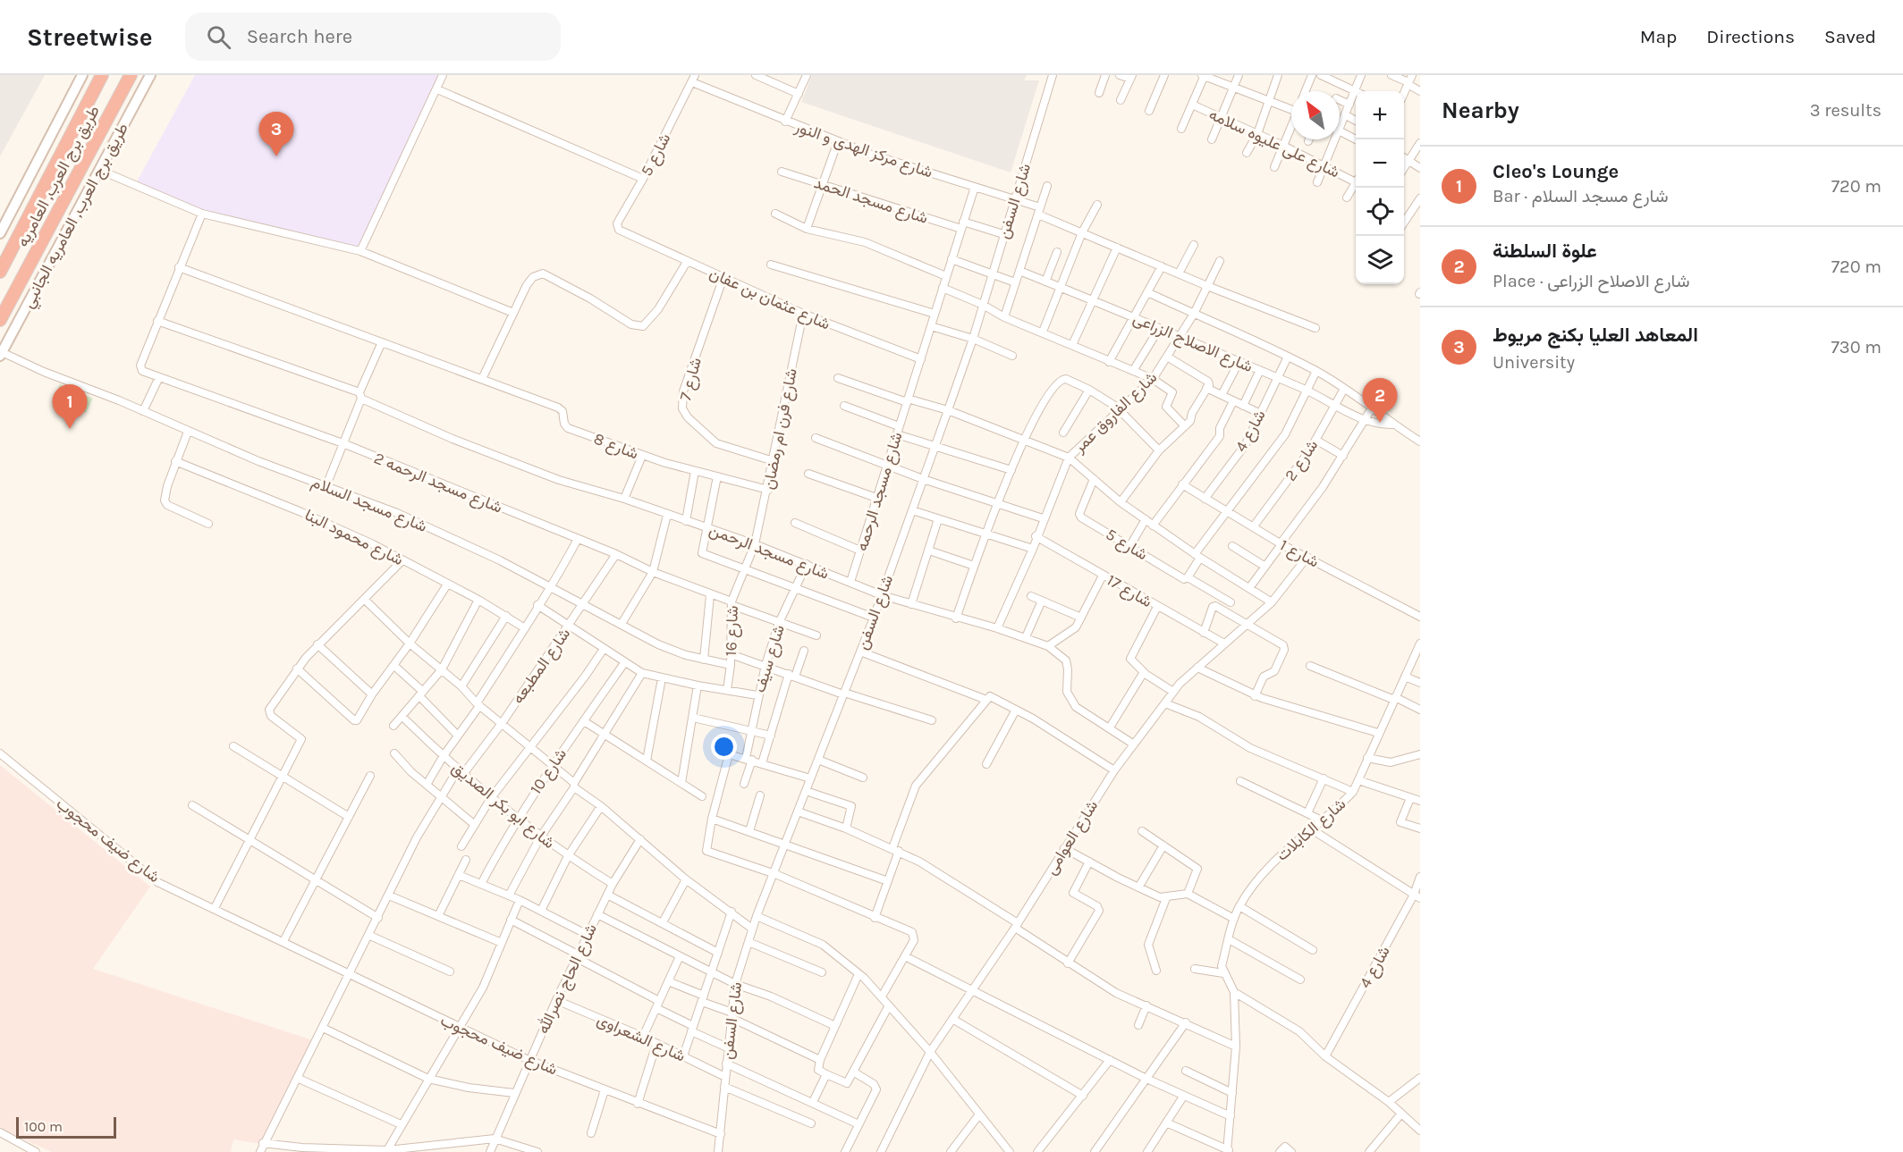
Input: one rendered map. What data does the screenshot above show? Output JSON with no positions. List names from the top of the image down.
{
  "streets": {
    "highway": ["طريق برج العرب, العامريه"],
    "street": [
      "شارع على عليوه سلامه",
      "شارع مركز الهدى و النور",
      "شارع 5",
      "شارع مسجد الحمد",
      "شارع السفن",
      "طريق برج العرب, العامريه الجانبي",
      "شارع عثمان بن عفان",
      "شارع الاصلاح الزراعى",
      "شارع 7",
      "شارع الفاروق عمر",
      "شارع فرن ام رمضان",
      "شارع 4",
      "شارع 8",
      "شارع 2",
      "شارع مسجد الرحمه 2",
      "شارع مسجد الرحمه",
      "شارع مسجد السلام",
      "شارع محمود البنا",
      "شارع مسجد الرحمن",
      "شارع 1",
      "شارع 17",
      "شارع 16",
      "شارع سيف",
      "شارع المطبعه",
      "شارع 10",
      "شارع ابو بكر الصديق",
      "شارع الكابلات",
      "شارع العوامى",
      "شارع ضيف محجوب",
      "شارع الحاج نصرالله",
      "شارع الشعراوى"
    ]
  },
  "crossings": [
    ["شارع مركز الهدى و النور", "شارع 5"],
    ["شارع مركز الهدى و النور", "شارع السفن"],
    ["شارع مركز الهدى و النور", "شارع الفاروق عمر"],
    ["شارع مركز الهدى و النور", "شارع مسجد الرحمه"],
    ["شارع 5", "شارع عثمان بن عفان"],
    ["شارع مسجد الحمد", "شارع السفن"],
    ["شارع مسجد الحمد", "شارع مسجد الرحمه"],
    ["شارع السفن", "شارع مسجد الرحمن"],
    ["شارع السفن", "شارع ضيف محجوب"],
    ["شارع السفن", "شارع الشعراوى"],
    ["طريق برج العرب, العامريه الجانبي", "شارع مسجد السلام"],
    ["شارع عثمان بن عفان", "شارع 7"],
    ["شارع عثمان بن عفان", "شارع فرن ام رمضان"],
    ["شارع عثمان بن عفان", "شارع مسجد الرحمه"],
    ["شارع الاصلاح الزراعى", "شارع الفاروق عمر"],
    ["شارع الاصلاح الزراعى", "شارع 4"],
    ["شارع الاصلاح الزراعى", "شارع 2"],
    ["شارع 7", "شارع فرن ام رمضان"],
    ["شارع الفاروق عمر", "شارع مسجد الرحمن"],
    ["شارع الفاروق عمر", "شارع 17"],
    ["شارع فرن ام رمضان", "شارع 8"],
    ["شارع فرن ام رمضان", "شارع مسجد الرحمن"],
    ["شارع فرن ام رمضان", "شارع 16"],
    ["شارع 4", "شارع 1"],
    ["شارع 2", "شارع 1"],
    ["شارع مسجد الرحمه 2", "شارع مسجد الرحمن"],
    ["شارع مسجد الرحمه 2", "شارع 16"],
    ["شارع مسجد الرحمه 2", "شارع المطبعه"],
    ["شارع مسجد الرحمه", "شارع مسجد الرحمن"],
    ["شارع مسجد السلام", "شارع 16"],
    ["شارع مسجد السلام", "شارع المطبعه"],
    ["شارع مسجد الرحمن", "شارع 16"],
    ["شارع مسجد الرحمن", "شارع سيف"],
    ["شارع مسجد الرحمن", "شارع العوامى"],
    ["شارع 1", "شارع العوامى"],
    ["شارع 17", "شارع العوامى"],
    ["شارع المطبعه", "شارع ابو بكر الصديق"],
    ["شارع المطبعه", "شارع ضيف محجوب"],
    ["شارع 10", "شارع ابو بكر الصديق"],
    ["شارع ابو بكر الصديق", "شارع الحاج نصرالله"],
    ["شارع ضيف محجوب", "شارع الحاج نصرالله"],
    ["شارع الحاج نصرالله", "شارع الشعراوى"]
  ],
  "scale_bar": "100 m",
  "north": "top left",
  "page": {
    "header": "Streetwise",
    "search": "Search here",
    "nav": ["Map", "Directions", "Saved"],
    "heading": ["Nearby", "3 results"],
    "map_buttons": ["+", "−"],
    "pins": ["3", "2", "1"],
    "list": [
      {
        "mark": "1",
        "name": "Cleo's Lounge",
        "note": "Bar · شارع مسجد السلام",
        "value": "720 m"
      },
      {
        "mark": "2",
        "name": "علوة السلطنة",
        "note": "Place · شارع الاصلاح الزراعى",
        "value": "720 m"
      },
      {
        "mark": "3",
        "name": "المعاهد العليا بكنج مريوط",
        "note": "University",
        "value": "730 m"
      }
    ],
    "scale": "100 m"
  }
}
